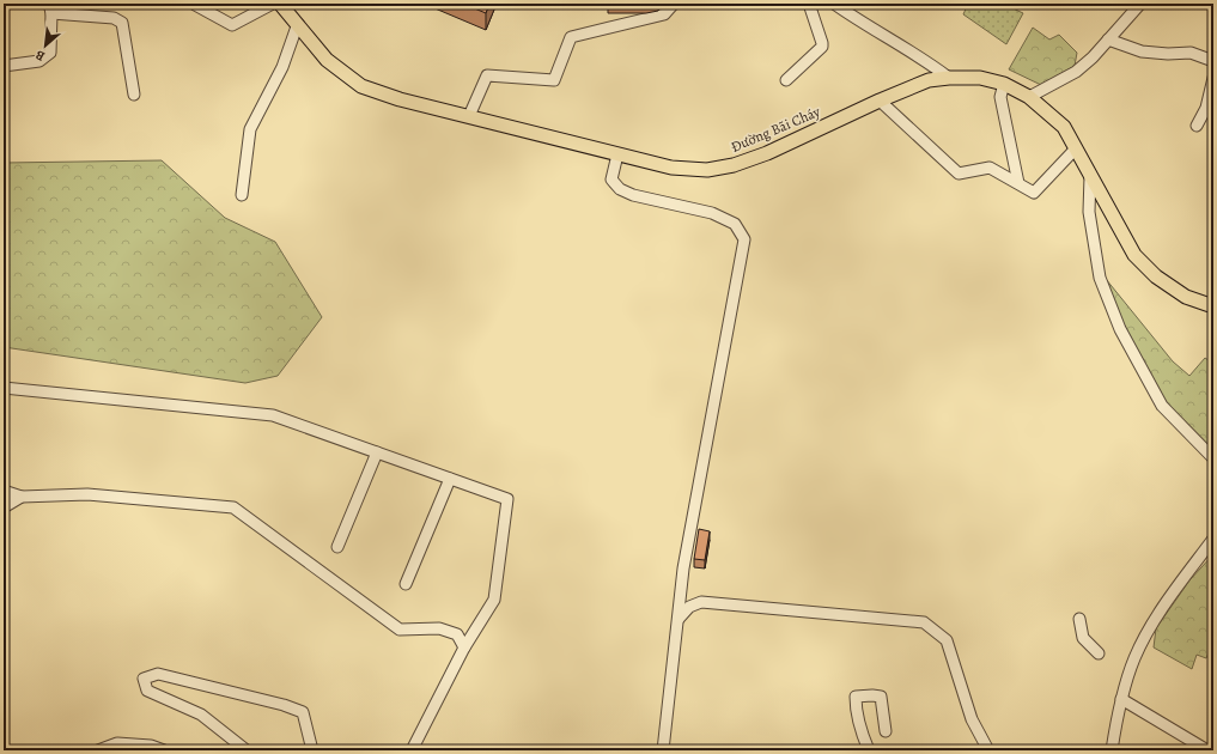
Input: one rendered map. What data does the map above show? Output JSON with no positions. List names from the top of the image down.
{
  "streets": {
    "main road": ["Đường Bãi Cháy"]
  },
  "north": "bottom left"
}
